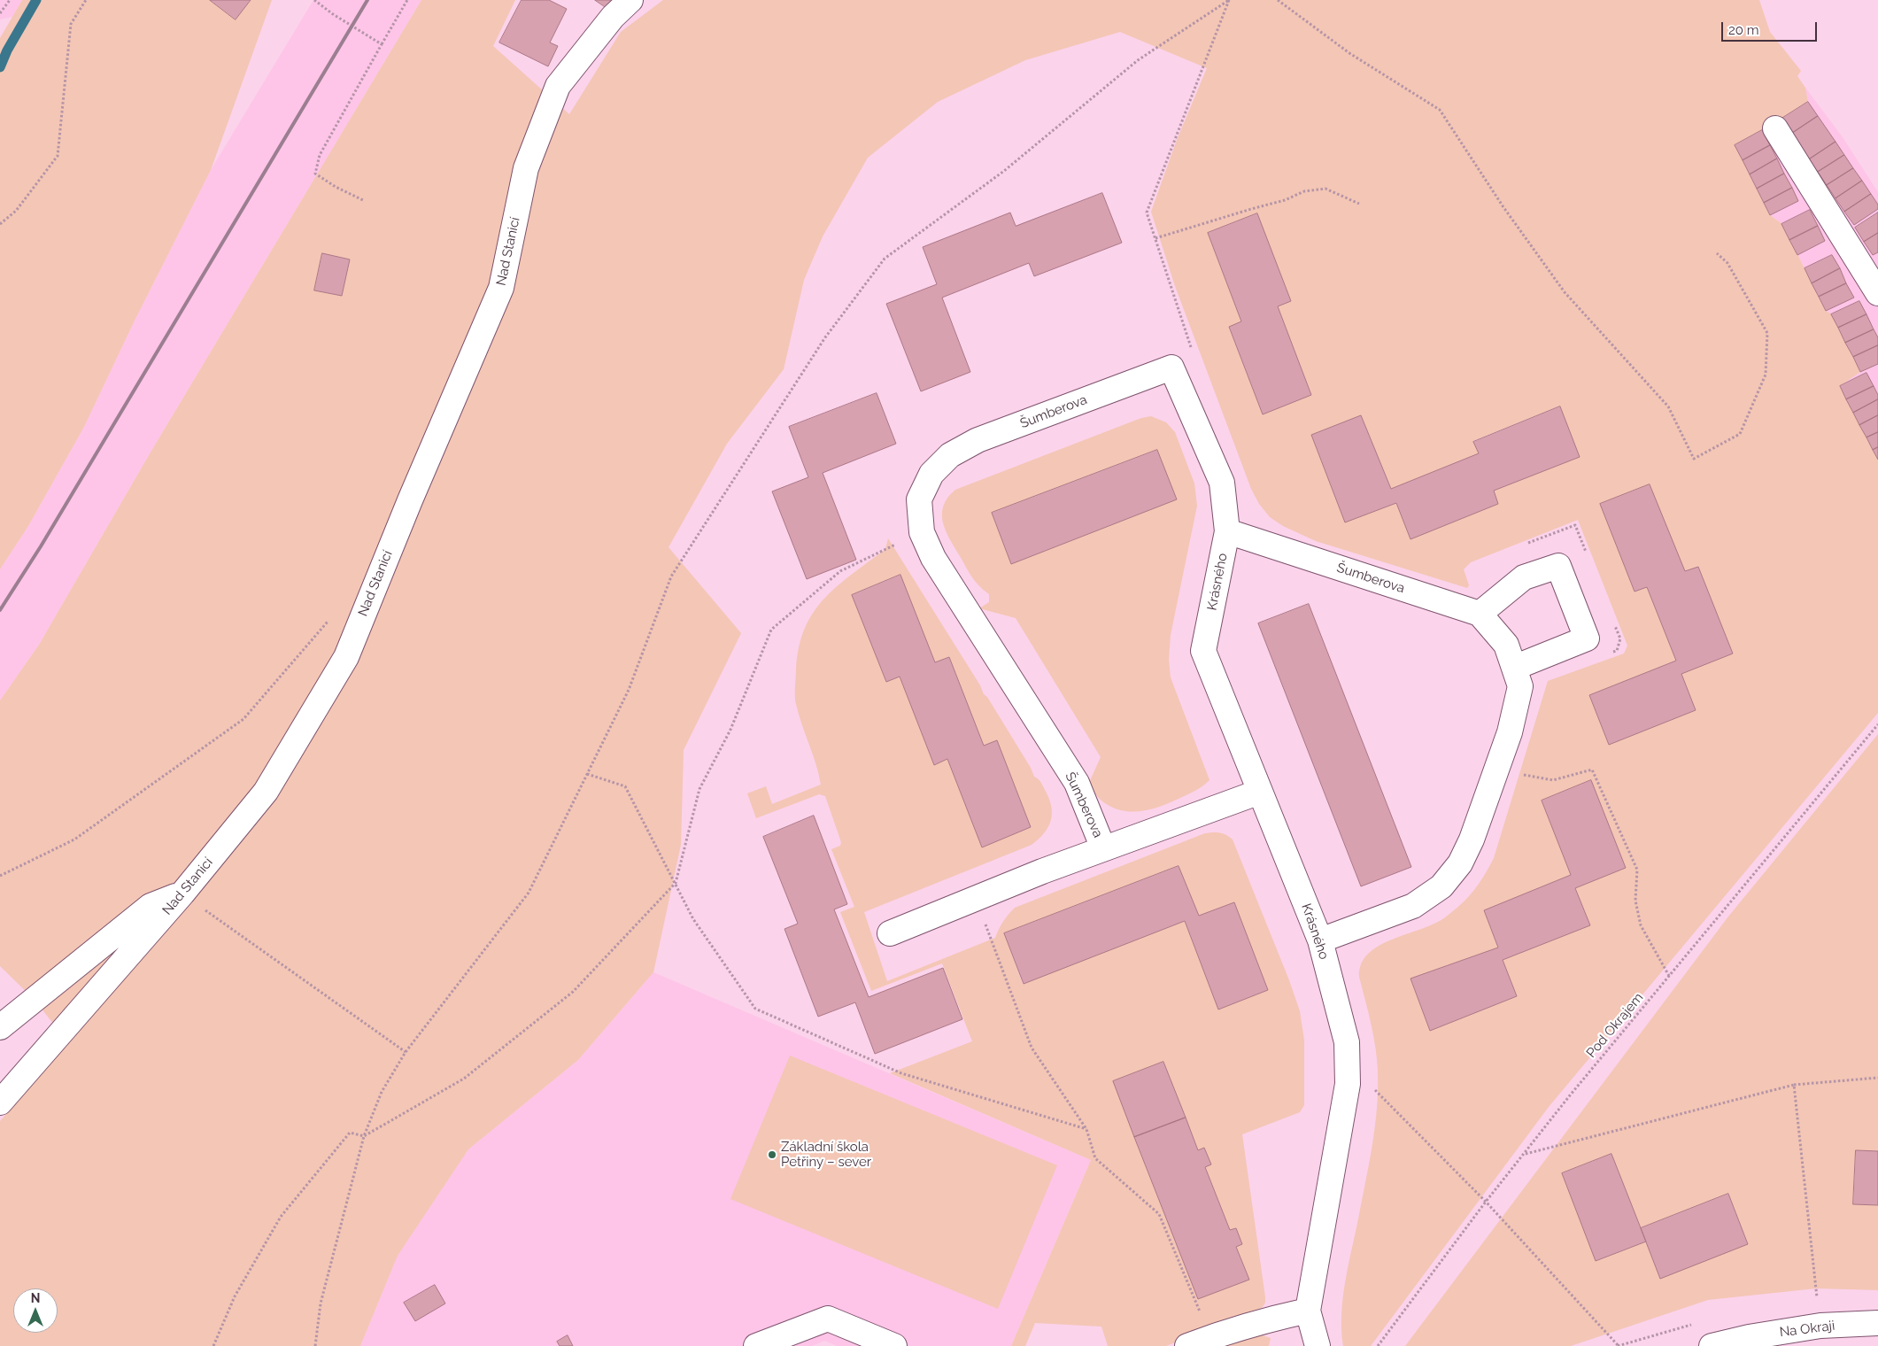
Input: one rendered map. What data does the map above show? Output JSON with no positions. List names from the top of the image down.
{
  "streets": {
    "street": [
      "Nad Stanicí",
      "Šumberova",
      "Krásného",
      "Na Okraji"
    ],
    "path": ["Pod Okrajem"]
  },
  "crossings": [
    ["Šumberova", "Krásného"]
  ],
  "places": ["Základní škola Petřiny – sever"],
  "scale_bar": "20 m",
  "north": "top"
}
